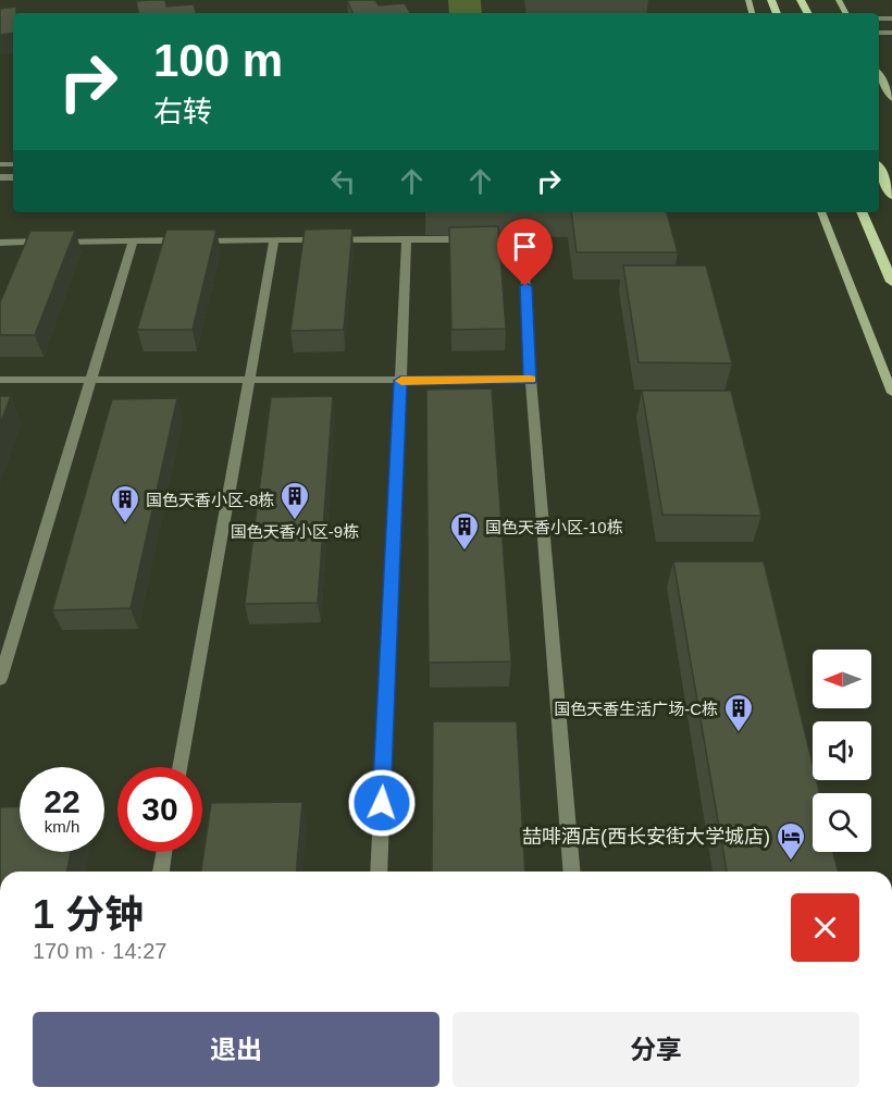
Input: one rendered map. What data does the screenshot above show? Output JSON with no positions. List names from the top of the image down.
{
  "places": {
    "building": [
      "国色天香小区-9栋",
      "国色天香小区-8栋",
      "国色天香小区-10栋",
      "国色天香生活广场-C栋"
    ],
    "hotel": ["喆啡酒店(西长安街大学城店)"]
  },
  "north": "left",
  "page": {
    "turn": ["100 m", "右转"],
    "speed": "22 km/h",
    "limit": "30",
    "heading": ["1 分钟", "170 m · 14:27"],
    "buttons": ["退出", "分享"]
  }
}
